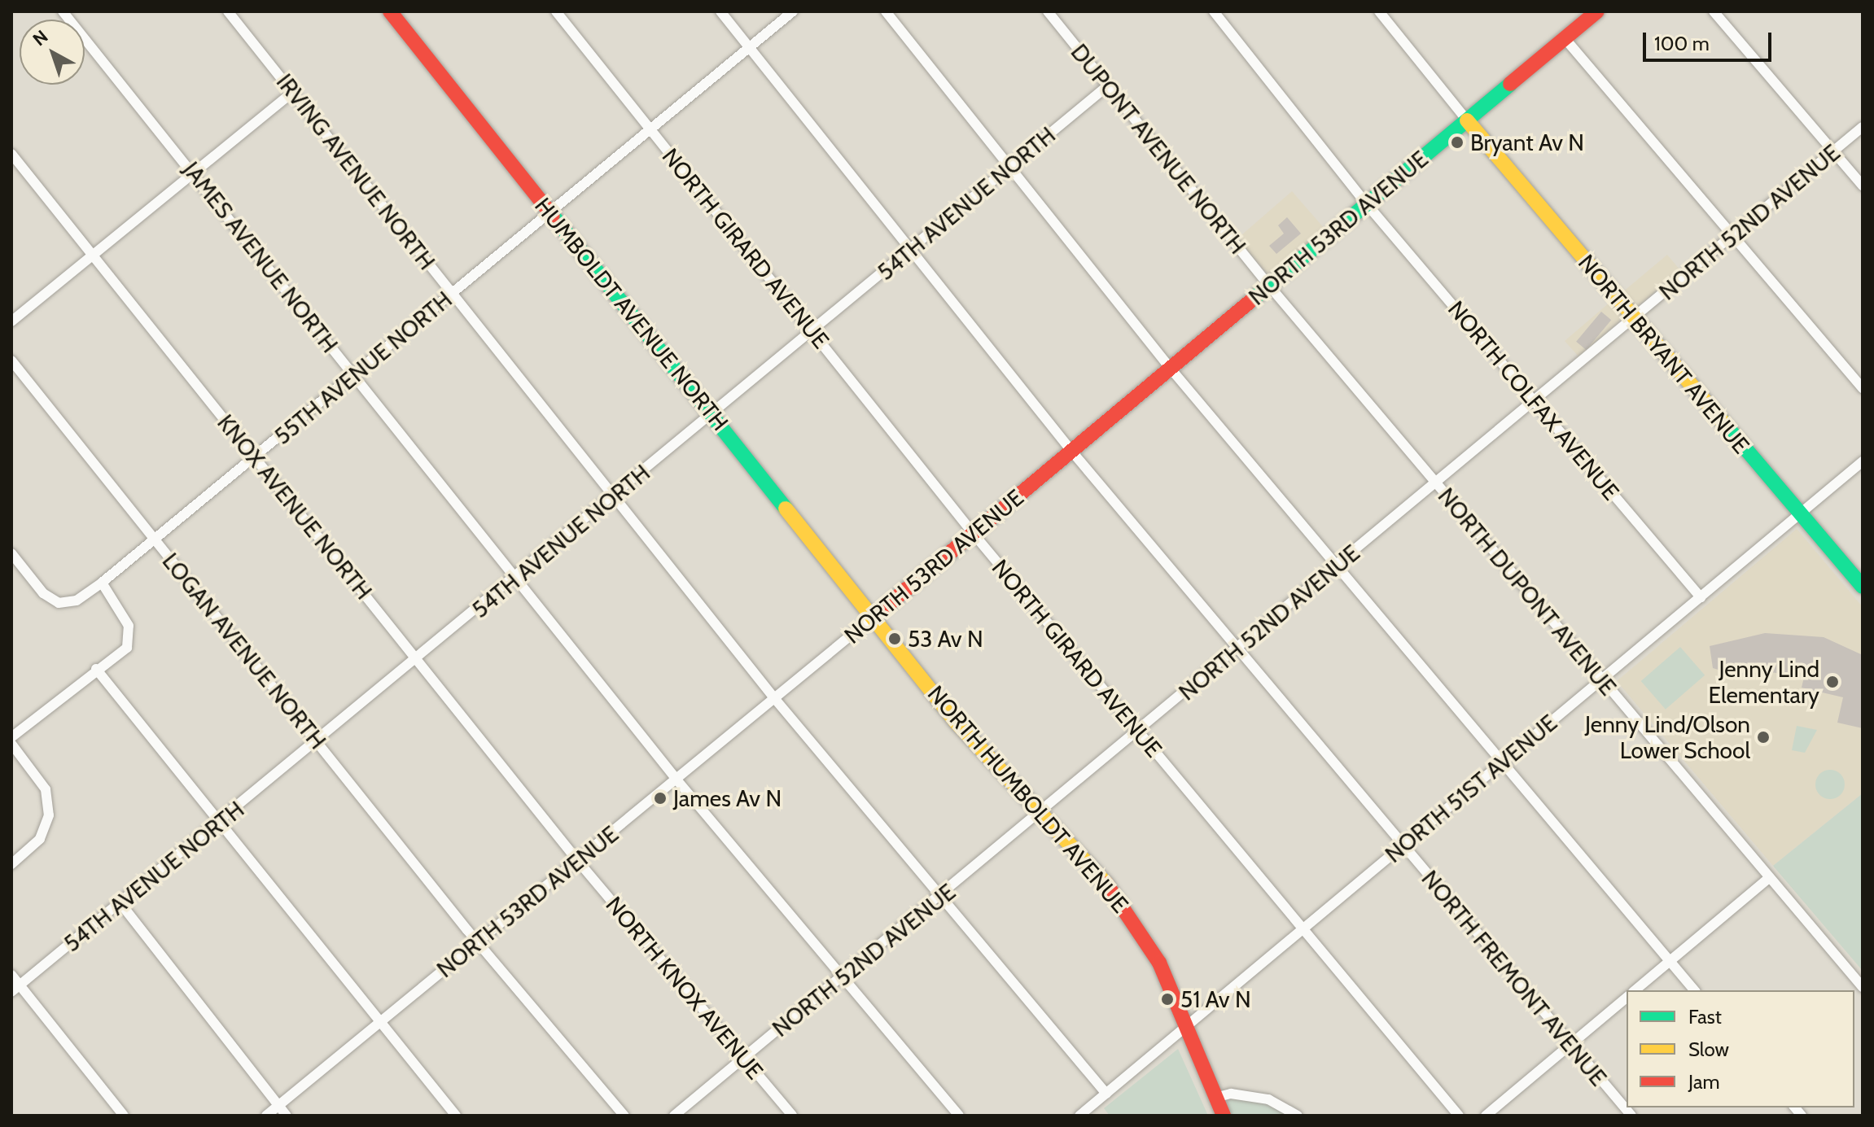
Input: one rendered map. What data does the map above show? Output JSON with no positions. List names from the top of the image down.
{
  "streets": {
    "street": [
      "DUPONT AVENUE NORTH",
      "IRVING AVENUE NORTH",
      "54TH AVENUE NORTH",
      "NORTH 52ND AVENUE",
      "NORTH 53RD AVENUE",
      "NORTH GIRARD AVENUE",
      "JAMES AVENUE NORTH",
      "HUMBOLDT AVENUE NORTH",
      "NORTH BRYANT AVENUE",
      "55TH AVENUE NORTH",
      "NORTH COLFAX AVENUE",
      "KNOX AVENUE NORTH",
      "NORTH DUPONT AVENUE",
      "LOGAN AVENUE NORTH",
      "NORTH 51ST AVENUE",
      "NORTH HUMBOLDT AVENUE",
      "NORTH FREMONT AVENUE",
      "NORTH KNOX AVENUE"
    ]
  },
  "crossings": [
    ["DUPONT AVENUE NORTH", "54TH AVENUE NORTH"],
    ["DUPONT AVENUE NORTH", "NORTH 53RD AVENUE"],
    ["DUPONT AVENUE NORTH", "NORTH DUPONT AVENUE"],
    ["IRVING AVENUE NORTH", "54TH AVENUE NORTH"],
    ["IRVING AVENUE NORTH", "NORTH 52ND AVENUE"],
    ["IRVING AVENUE NORTH", "NORTH 53RD AVENUE"],
    ["IRVING AVENUE NORTH", "55TH AVENUE NORTH"],
    ["IRVING AVENUE NORTH", "NORTH 51ST AVENUE"],
    ["54TH AVENUE NORTH", "NORTH GIRARD AVENUE"],
    ["54TH AVENUE NORTH", "JAMES AVENUE NORTH"],
    ["54TH AVENUE NORTH", "HUMBOLDT AVENUE NORTH"],
    ["54TH AVENUE NORTH", "KNOX AVENUE NORTH"],
    ["54TH AVENUE NORTH", "LOGAN AVENUE NORTH"],
    ["54TH AVENUE NORTH", "NORTH FREMONT AVENUE"],
    ["NORTH 52ND AVENUE", "NORTH GIRARD AVENUE"],
    ["NORTH 52ND AVENUE", "JAMES AVENUE NORTH"],
    ["NORTH 52ND AVENUE", "NORTH BRYANT AVENUE"],
    ["NORTH 52ND AVENUE", "NORTH COLFAX AVENUE"],
    ["NORTH 52ND AVENUE", "NORTH DUPONT AVENUE"],
    ["NORTH 52ND AVENUE", "NORTH HUMBOLDT AVENUE"],
    ["NORTH 52ND AVENUE", "NORTH FREMONT AVENUE"],
    ["NORTH 52ND AVENUE", "NORTH KNOX AVENUE"],
    ["NORTH 53RD AVENUE", "NORTH GIRARD AVENUE"],
    ["NORTH 53RD AVENUE", "JAMES AVENUE NORTH"],
    ["NORTH 53RD AVENUE", "HUMBOLDT AVENUE NORTH"],
    ["NORTH 53RD AVENUE", "NORTH BRYANT AVENUE"],
    ["NORTH 53RD AVENUE", "NORTH COLFAX AVENUE"],
    ["NORTH 53RD AVENUE", "KNOX AVENUE NORTH"],
    ["NORTH 53RD AVENUE", "NORTH DUPONT AVENUE"],
    ["NORTH 53RD AVENUE", "LOGAN AVENUE NORTH"],
    ["NORTH 53RD AVENUE", "NORTH HUMBOLDT AVENUE"],
    ["NORTH 53RD AVENUE", "NORTH FREMONT AVENUE"],
    ["NORTH 53RD AVENUE", "NORTH KNOX AVENUE"],
    ["NORTH GIRARD AVENUE", "55TH AVENUE NORTH"],
    ["NORTH GIRARD AVENUE", "NORTH 51ST AVENUE"],
    ["JAMES AVENUE NORTH", "55TH AVENUE NORTH"],
    ["HUMBOLDT AVENUE NORTH", "55TH AVENUE NORTH"],
    ["HUMBOLDT AVENUE NORTH", "NORTH HUMBOLDT AVENUE"],
    ["NORTH BRYANT AVENUE", "NORTH 51ST AVENUE"],
    ["55TH AVENUE NORTH", "KNOX AVENUE NORTH"],
    ["55TH AVENUE NORTH", "LOGAN AVENUE NORTH"],
    ["55TH AVENUE NORTH", "NORTH FREMONT AVENUE"],
    ["NORTH COLFAX AVENUE", "NORTH 51ST AVENUE"],
    ["KNOX AVENUE NORTH", "NORTH KNOX AVENUE"],
    ["NORTH DUPONT AVENUE", "NORTH 51ST AVENUE"],
    ["NORTH 51ST AVENUE", "NORTH HUMBOLDT AVENUE"],
    ["NORTH 51ST AVENUE", "NORTH FREMONT AVENUE"]
  ],
  "places": [
    "Bryant Av N",
    "53 Av N",
    "Jenny Lind Elementary",
    "Jenny Lind/Olson Lower School",
    "James Av N",
    "51 Av N"
  ],
  "legend": ["Fast", "Slow", "Jam"],
  "scale_bar": "100 m",
  "north": "top left"
}
